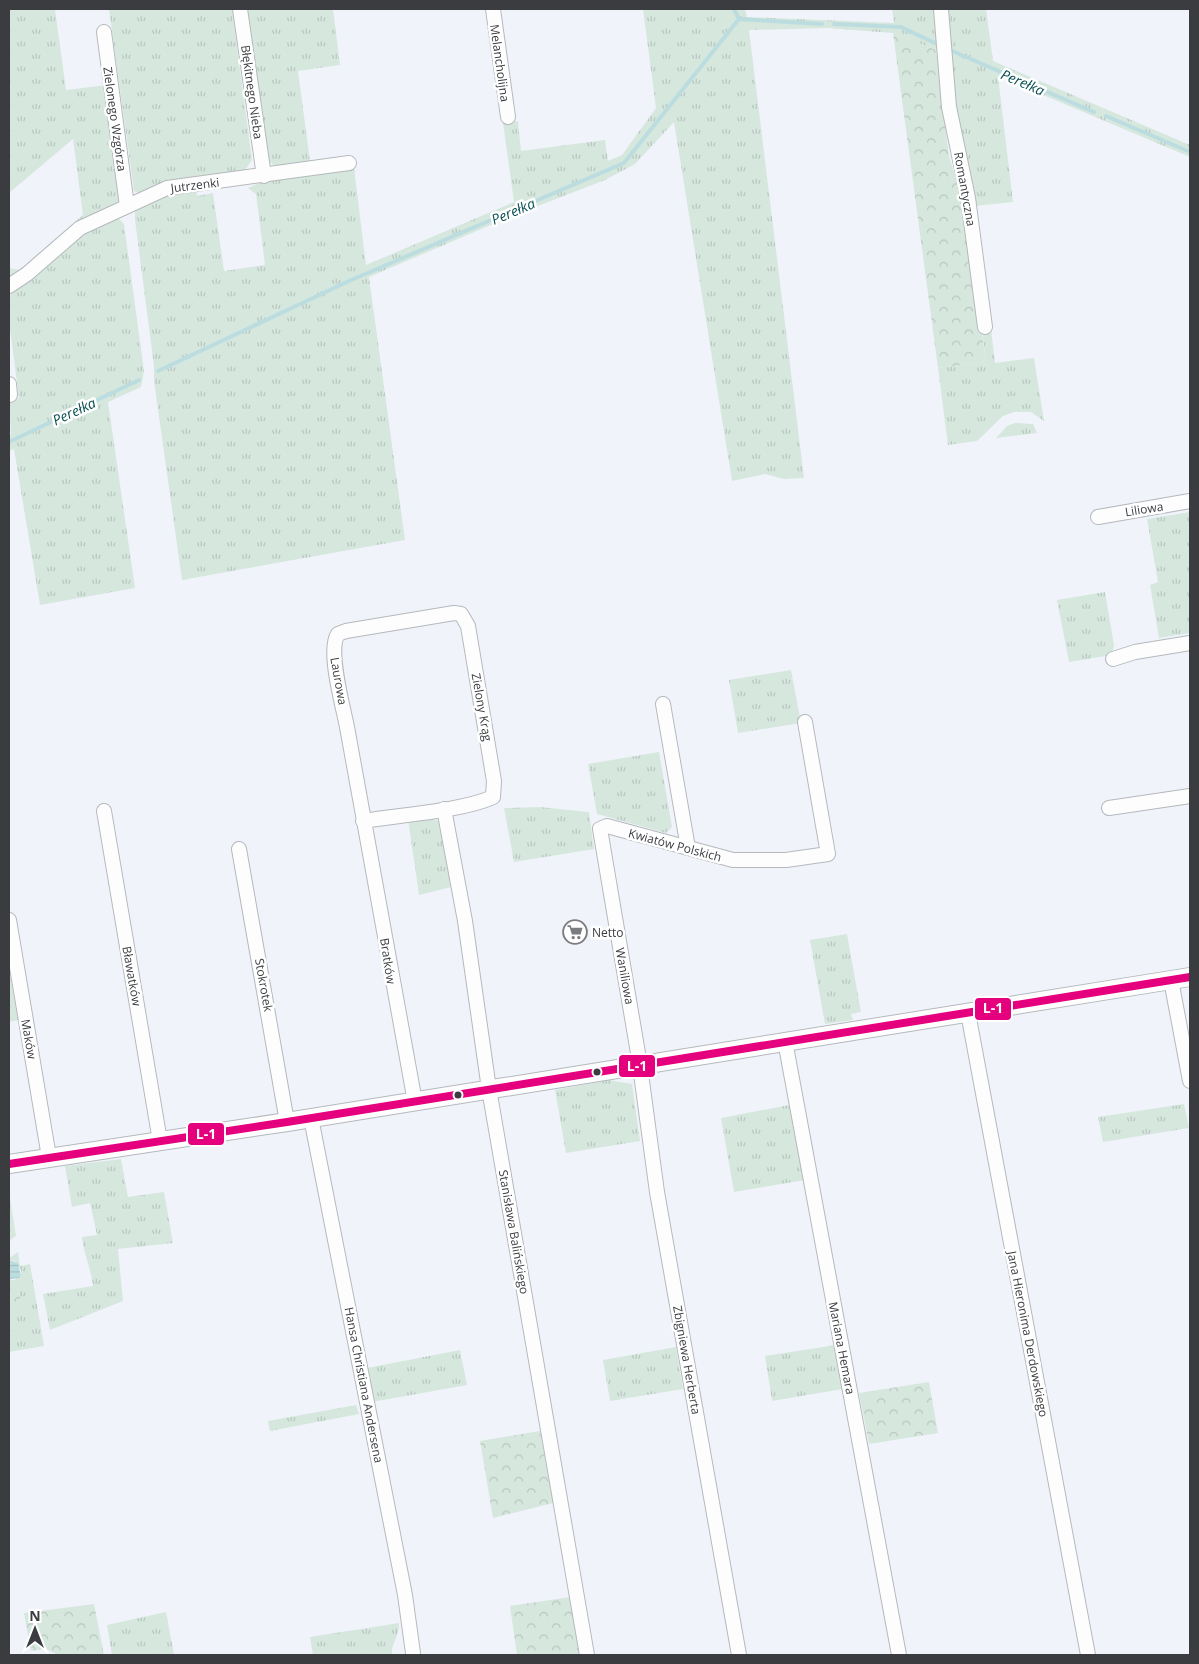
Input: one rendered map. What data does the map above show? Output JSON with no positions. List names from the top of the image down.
{
  "streets": {
    "street": [
      "Melancholijna",
      "Błękitnego Nieba",
      "Zielonego Wzgórza",
      "Jutrzenki",
      "Romantyczna",
      "Liliowa",
      "Laurowa",
      "Zielony Krąg",
      "Kwiatów Polskich",
      "Bratków",
      "Bławatków",
      "Waniliowa",
      "Stokrotek",
      "Maków",
      "Stanisława Balińskiego",
      "Jana Hieronima Derdowskiego",
      "Mariana Hemara",
      "Zbigniewa Herberta",
      "Hansa Christiana Andersena"
    ]
  },
  "crossings": [
    ["Błękitnego Nieba", "Jutrzenki"],
    ["Zielonego Wzgórza", "Jutrzenki"],
    ["Laurowa", "Zielony Krąg"],
    ["Laurowa", "Bratków"],
    ["Zielony Krąg", "Stanisława Balińskiego"],
    ["Kwiatów Polskich", "Waniliowa"],
    ["Waniliowa", "Zbigniewa Herberta"]
  ],
  "water": ["Perełka"],
  "places": {
    "supermarket": ["Netto"]
  },
  "lines": ["transit line L-1"],
  "north": "top"
}
